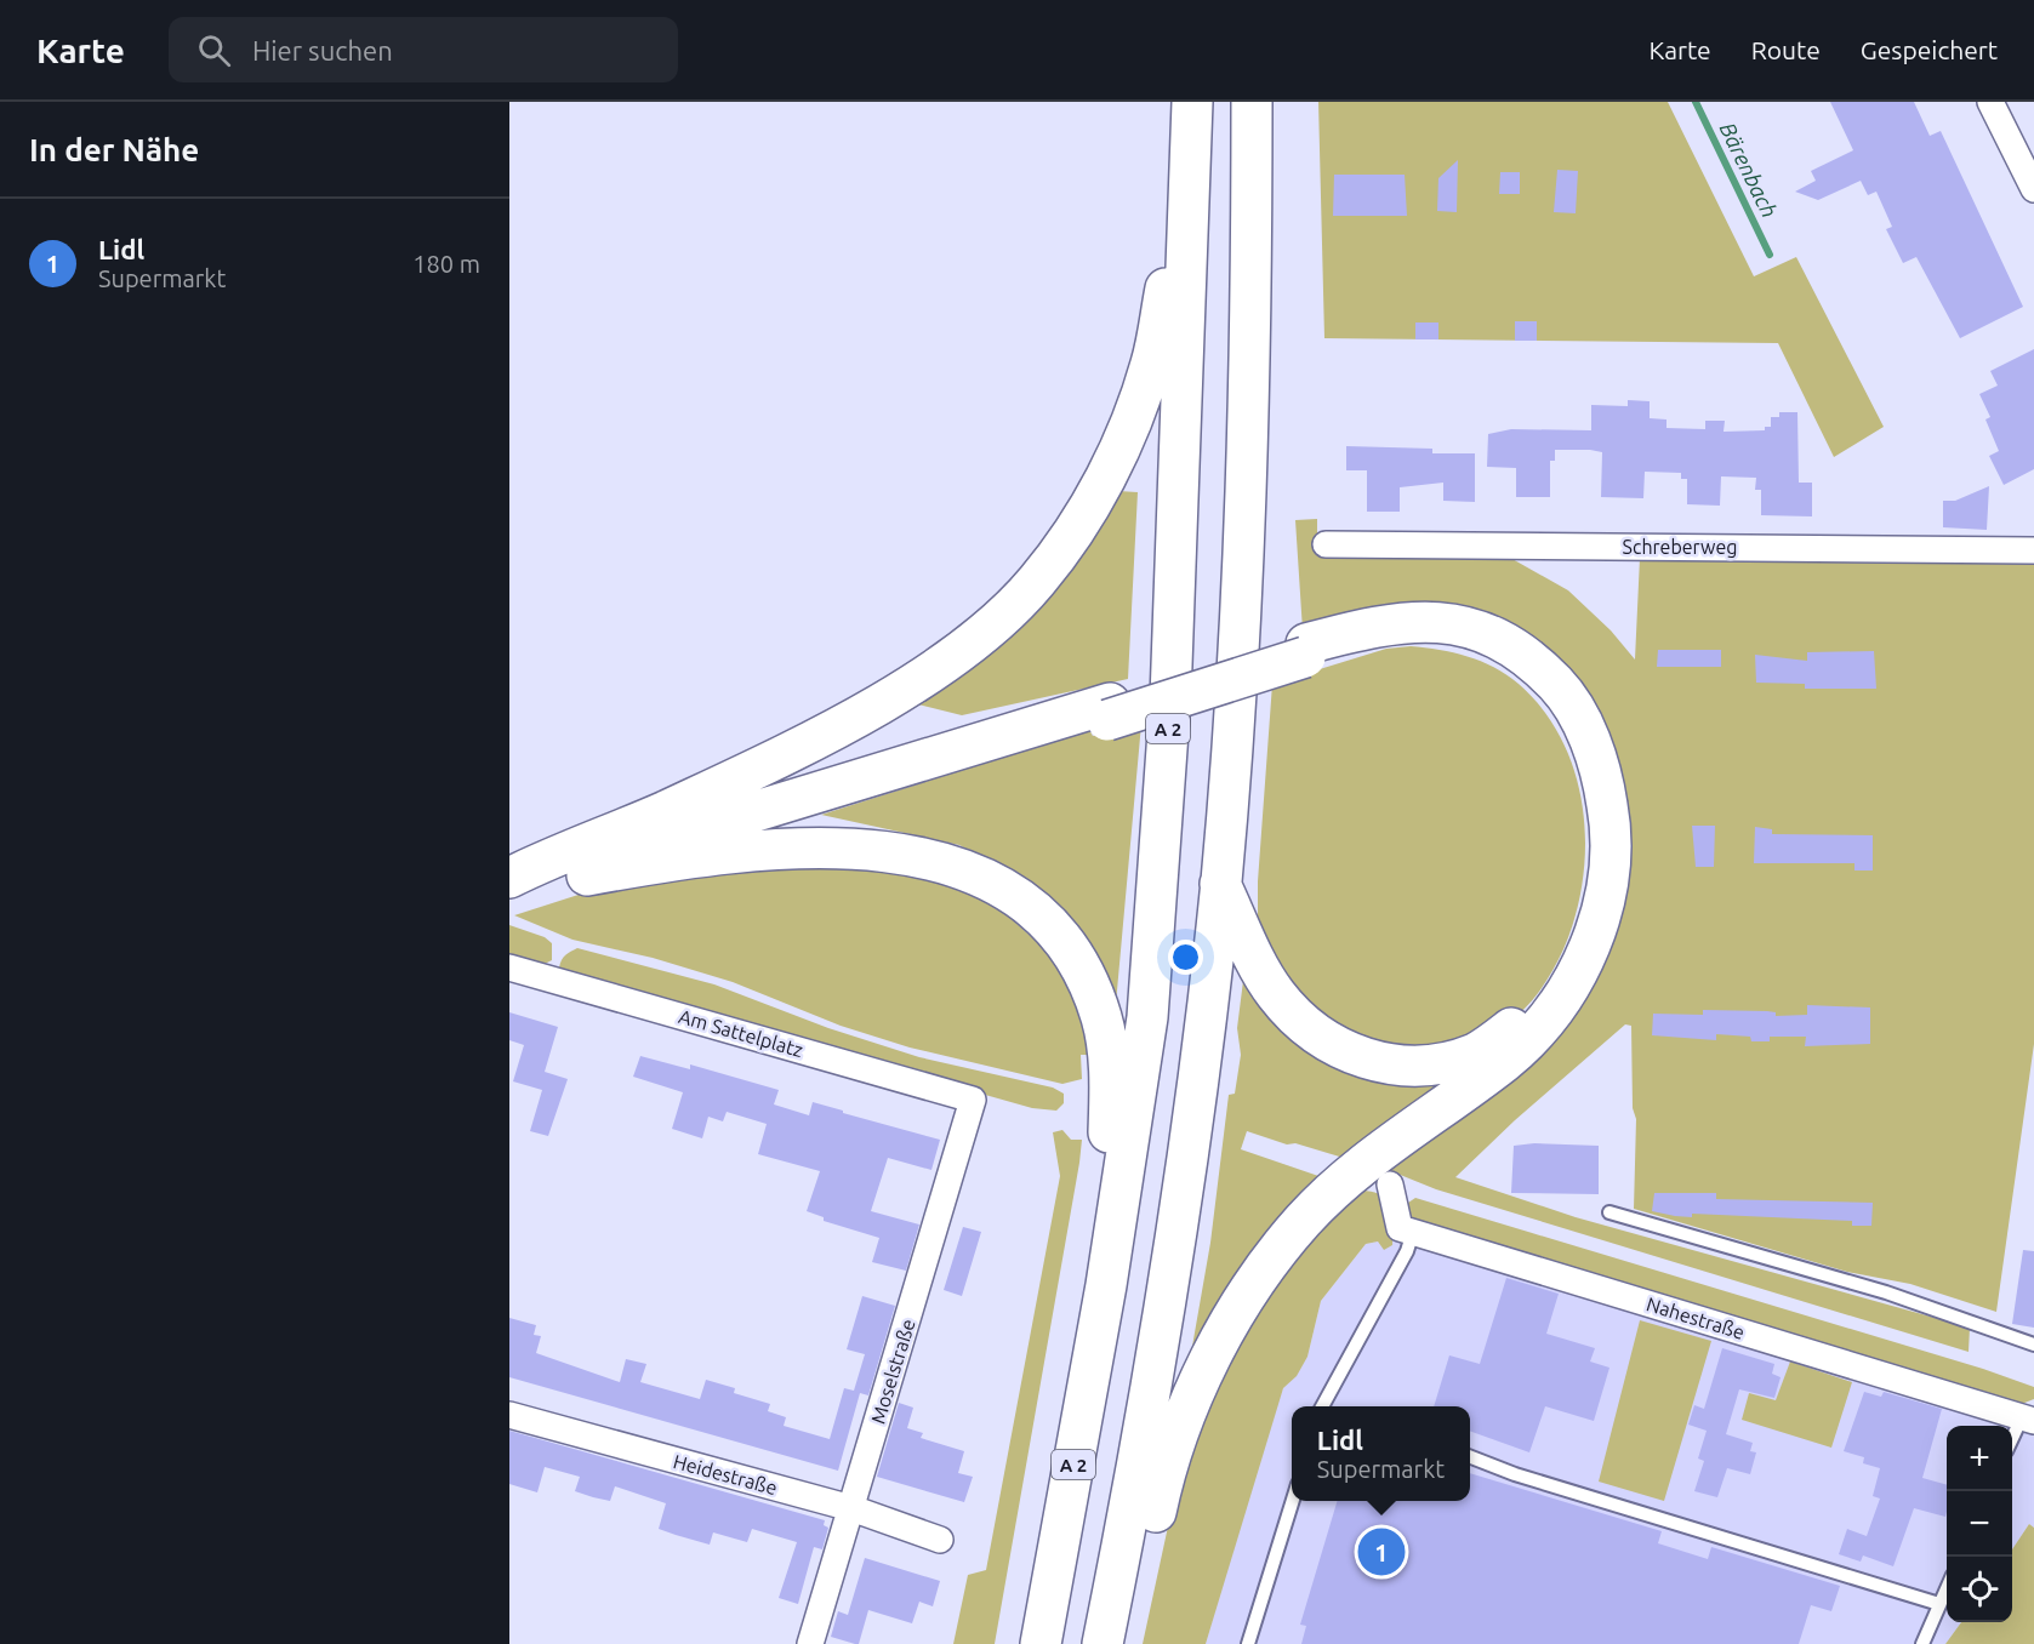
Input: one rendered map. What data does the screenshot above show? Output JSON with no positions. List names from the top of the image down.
{
  "streets": {
    "highway": ["A 2"],
    "street": [
      "Schreberweg",
      "Am Sattelplatz",
      "Nahestraße",
      "Moselstraße",
      "Heidestraße"
    ]
  },
  "crossings": [
    ["Am Sattelplatz", "Moselstraße"],
    ["Moselstraße", "Heidestraße"]
  ],
  "water": ["Bärenbach"],
  "page": {
    "header": "Karte",
    "search": "Hier suchen",
    "nav": ["Karte", "Route", "Gespeichert"],
    "heading": "In der Nähe",
    "list": [
      {
        "mark": "1",
        "name": "Lidl",
        "note": "Supermarkt",
        "value": "180 m"
      }
    ],
    "popup": ["Lidl", "Supermarkt"],
    "map_buttons": ["+", "−"],
    "pins": "1"
  }
}
